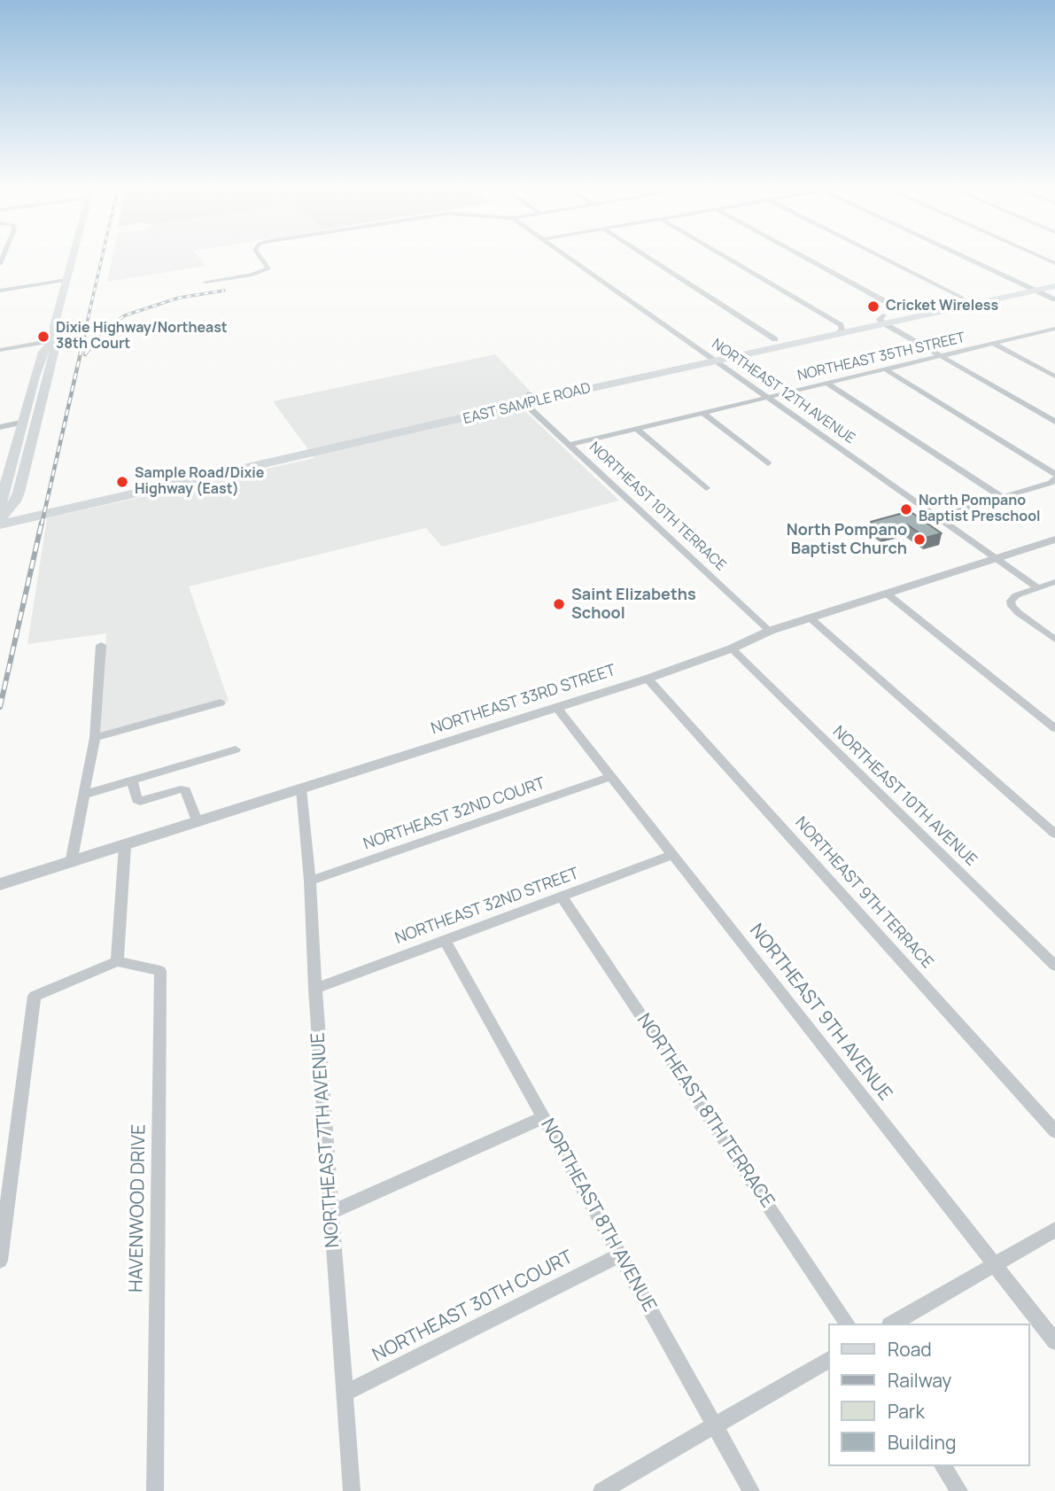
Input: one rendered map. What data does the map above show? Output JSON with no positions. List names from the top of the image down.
{
  "streets": {
    "main road": ["EAST SAMPLE ROAD"],
    "street": [
      "NORTHEAST 35TH STREET",
      "NORTHEAST 12TH AVENUE",
      "NORTHEAST 10TH TERRACE",
      "NORTHEAST 33RD STREET",
      "NORTHEAST 10TH AVENUE",
      "NORTHEAST 32ND COURT",
      "NORTHEAST 9TH TERRACE",
      "NORTHEAST 32ND STREET",
      "NORTHEAST 9TH AVENUE",
      "NORTHEAST 8TH TERRACE",
      "NORTHEAST 7TH AVENUE",
      "HAVENWOOD DRIVE",
      "NORTHEAST 8TH AVENUE",
      "NORTHEAST 30TH COURT"
    ]
  },
  "crossings": [
    ["NORTHEAST 35TH STREET", "NORTHEAST 12TH AVENUE"],
    ["NORTHEAST 35TH STREET", "NORTHEAST 10TH TERRACE"],
    ["NORTHEAST 12TH AVENUE", "EAST SAMPLE ROAD"],
    ["NORTHEAST 12TH AVENUE", "NORTHEAST 33RD STREET"],
    ["EAST SAMPLE ROAD", "NORTHEAST 10TH TERRACE"],
    ["NORTHEAST 10TH TERRACE", "NORTHEAST 33RD STREET"],
    ["NORTHEAST 33RD STREET", "NORTHEAST 10TH AVENUE"],
    ["NORTHEAST 33RD STREET", "NORTHEAST 9TH TERRACE"],
    ["NORTHEAST 33RD STREET", "NORTHEAST 9TH AVENUE"],
    ["NORTHEAST 33RD STREET", "NORTHEAST 7TH AVENUE"],
    ["NORTHEAST 32ND COURT", "NORTHEAST 9TH AVENUE"],
    ["NORTHEAST 32ND COURT", "NORTHEAST 7TH AVENUE"],
    ["NORTHEAST 32ND STREET", "NORTHEAST 9TH AVENUE"],
    ["NORTHEAST 32ND STREET", "NORTHEAST 8TH TERRACE"],
    ["NORTHEAST 32ND STREET", "NORTHEAST 7TH AVENUE"],
    ["NORTHEAST 32ND STREET", "NORTHEAST 8TH AVENUE"],
    ["NORTHEAST 7TH AVENUE", "NORTHEAST 30TH COURT"],
    ["NORTHEAST 8TH AVENUE", "NORTHEAST 30TH COURT"]
  ],
  "places": [
    "Cricket Wireless",
    "Dixie Highway/Northeast 38th Court",
    "Sample Road/Dixie Highway (East)",
    "North Pompano Baptist Preschool",
    "North Pompano Baptist Church",
    "Saint Elizabeths School"
  ],
  "legend": [
    "Road",
    "Railway",
    "Park",
    "Building"
  ]
}
